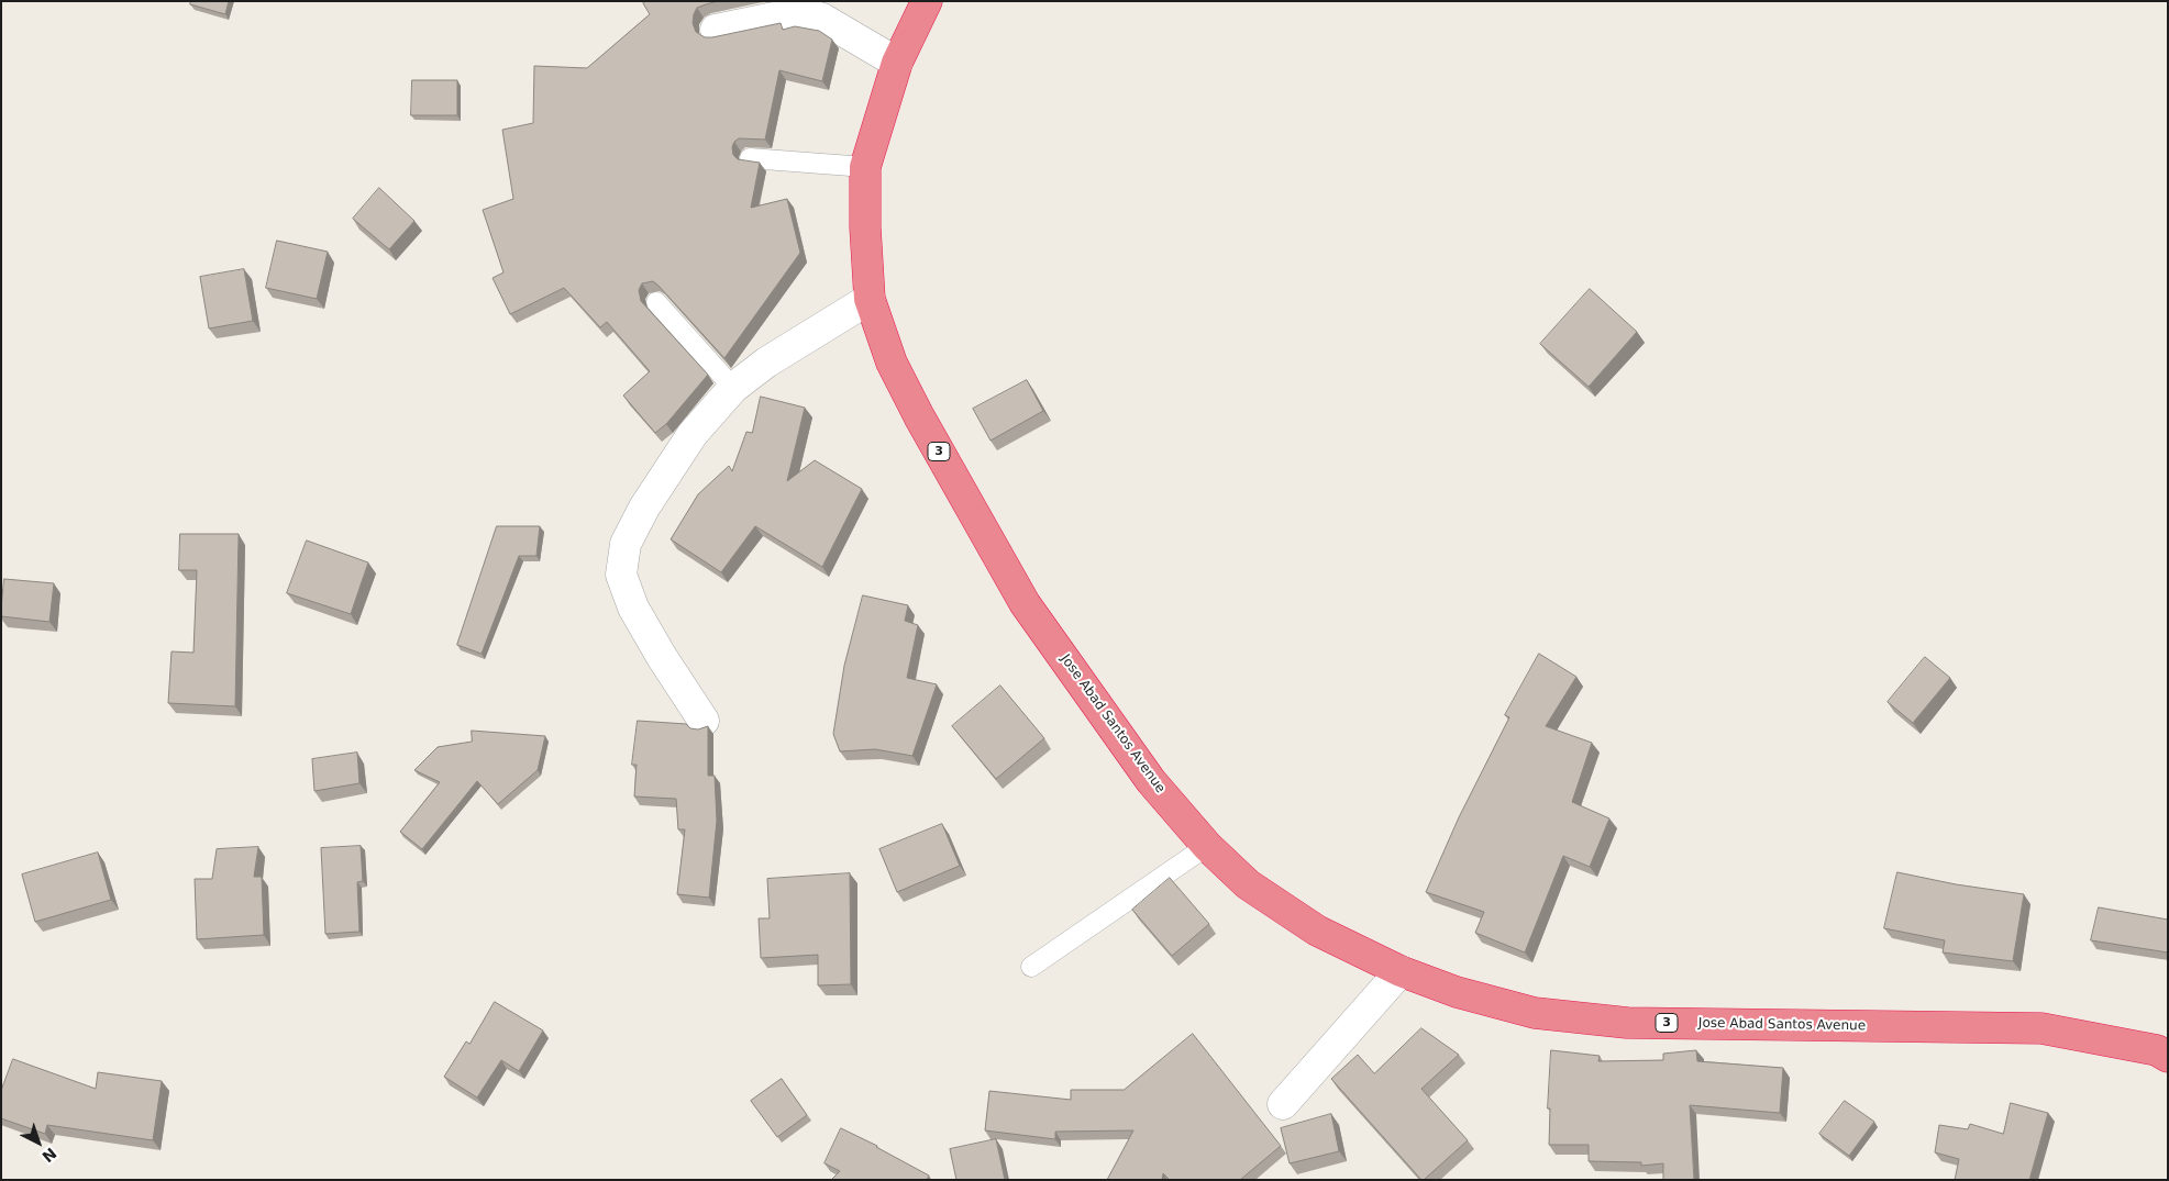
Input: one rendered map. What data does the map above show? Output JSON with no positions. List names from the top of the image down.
{
  "streets": {
    "highway": ["3", "Jose Abad Santos Avenue"]
  },
  "north": "bottom right"
}
